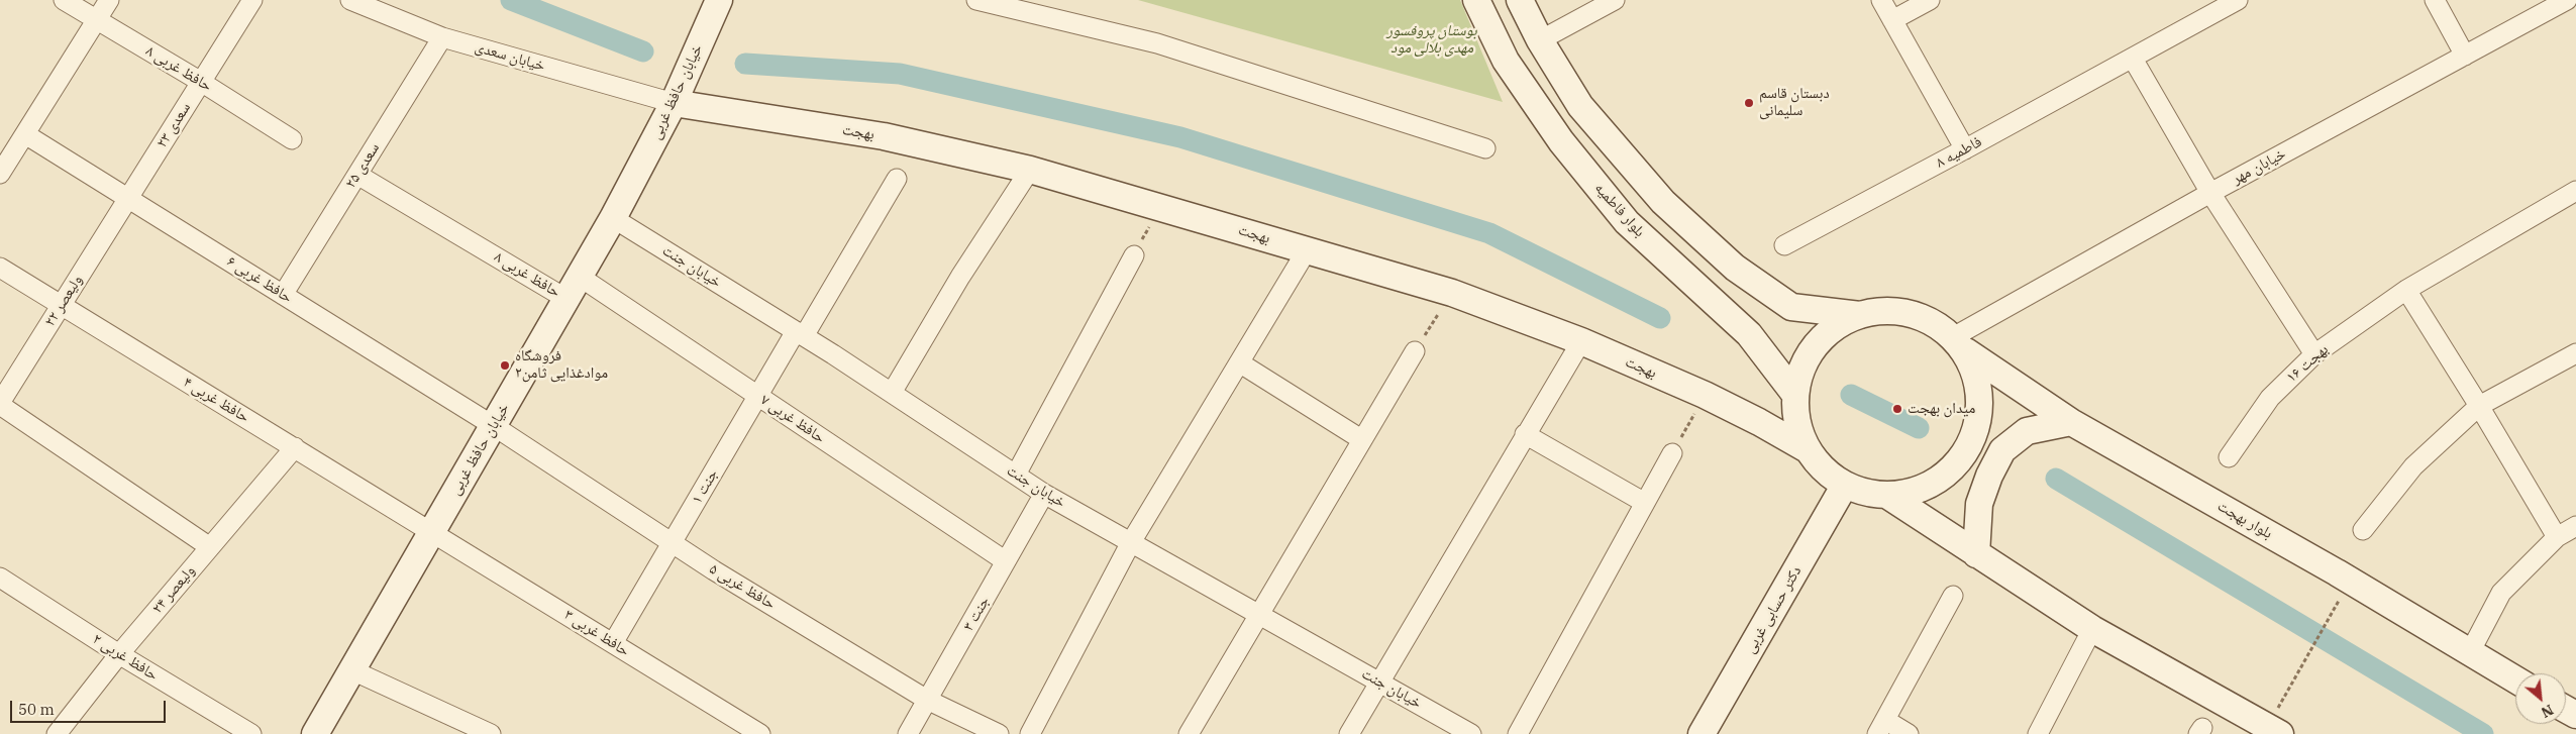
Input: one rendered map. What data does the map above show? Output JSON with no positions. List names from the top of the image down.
{
  "streets": {
    "main road": [
      "خیابان حافظ غربی",
      "بهجت",
      "بلوار فاطمیه",
      "بلوار بهجت",
      "دکتر حسابی غربی"
    ],
    "street": [
      "خیابان سعدی",
      "حافظ غربی ۸",
      "سعدی ۲۳",
      "فاطمیه ۸",
      "سعدی ۲۵",
      "خیابان مهر",
      "خیابان جنت",
      "حافظ غربی ۶",
      "ولیعصر ۲۲",
      "بهجت ۱۶",
      "حافظ غربی ۴",
      "حافظ غربی ۷",
      "جنت ۱",
      "حافظ غربی ۵",
      "ولیعصر ۲۴",
      "جنت ۳",
      "حافظ غربی ۳",
      "حافظ غربی ۲"
    ]
  },
  "crossings": [
    ["خیابان سعدی", "خیابان حافظ غربی"],
    ["خیابان سعدی", "بهجت"],
    ["خیابان سعدی", "سعدی ۲۵"],
    ["حافظ غربی ۸", "خیابان حافظ غربی"],
    ["حافظ غربی ۸", "سعدی ۲۳"],
    ["حافظ غربی ۸", "سعدی ۲۵"],
    ["حافظ غربی ۸", "حافظ غربی ۷"],
    ["خیابان حافظ غربی", "بهجت"],
    ["خیابان حافظ غربی", "خیابان جنت"],
    ["خیابان حافظ غربی", "حافظ غربی ۶"],
    ["خیابان حافظ غربی", "حافظ غربی ۴"],
    ["خیابان حافظ غربی", "حافظ غربی ۷"],
    ["خیابان حافظ غربی", "حافظ غربی ۵"],
    ["خیابان حافظ غربی", "حافظ غربی ۳"],
    ["سعدی ۲۳", "حافظ غربی ۶"],
    ["سعدی ۲۳", "ولیعصر ۲۲"],
    ["سعدی ۲۵", "حافظ غربی ۶"],
    ["خیابان مهر", "بلوار بهجت"],
    ["خیابان جنت", "جنت ۱"],
    ["خیابان جنت", "جنت ۳"],
    ["حافظ غربی ۶", "ولیعصر ۲۲"],
    ["حافظ غربی ۶", "حافظ غربی ۵"],
    ["ولیعصر ۲۲", "حافظ غربی ۴"],
    ["حافظ غربی ۴", "ولیعصر ۲۴"],
    ["حافظ غربی ۴", "حافظ غربی ۳"],
    ["حافظ غربی ۷", "جنت ۱"],
    ["حافظ غربی ۷", "جنت ۳"],
    ["جنت ۱", "حافظ غربی ۵"],
    ["جنت ۱", "حافظ غربی ۳"],
    ["حافظ غربی ۵", "جنت ۳"],
    ["ولیعصر ۲۴", "حافظ غربی ۲"]
  ],
  "parks": ["بوستان پروفسور مهدی بلالی مود"],
  "places": ["دبستان قاسم سلیمانی", "فروشگاه موادغذایی ثامن۲", "میدان بهجت"],
  "scale_bar": "50 m",
  "north": "bottom right"
}
